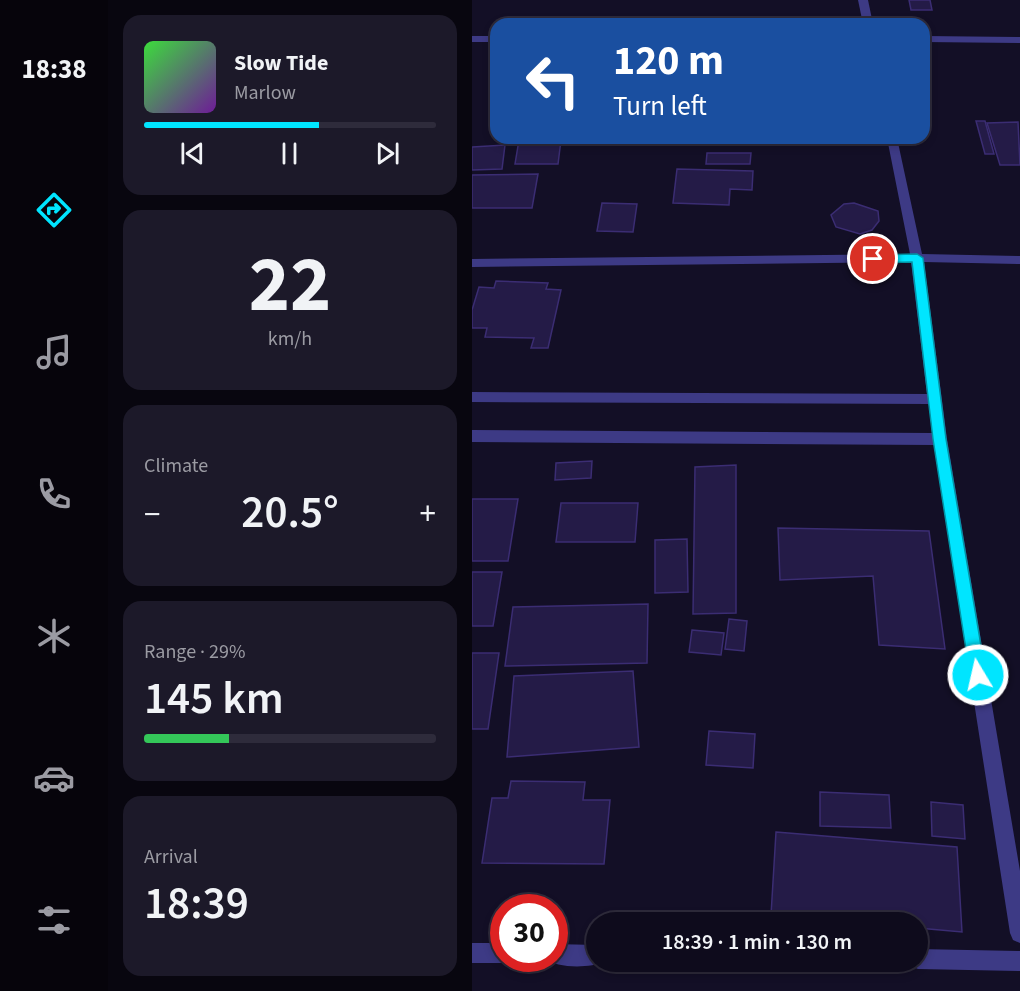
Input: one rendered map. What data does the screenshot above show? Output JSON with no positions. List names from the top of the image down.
{
  "page": {
    "tabs": "18:38",
    "turn": ["120 m", "Turn left"],
    "song": ["Slow Tide", "Marlow"],
    "tile": [
      ["22", "km/h"],
      "Climate",
      ["Range · 29%", "145 km"],
      ["Arrival", "18:39"]
    ],
    "heat": ["−", "20.5°", "+"],
    "limit": "30",
    "trip": "18:39 · 1 min · 130 m"
  }
}
